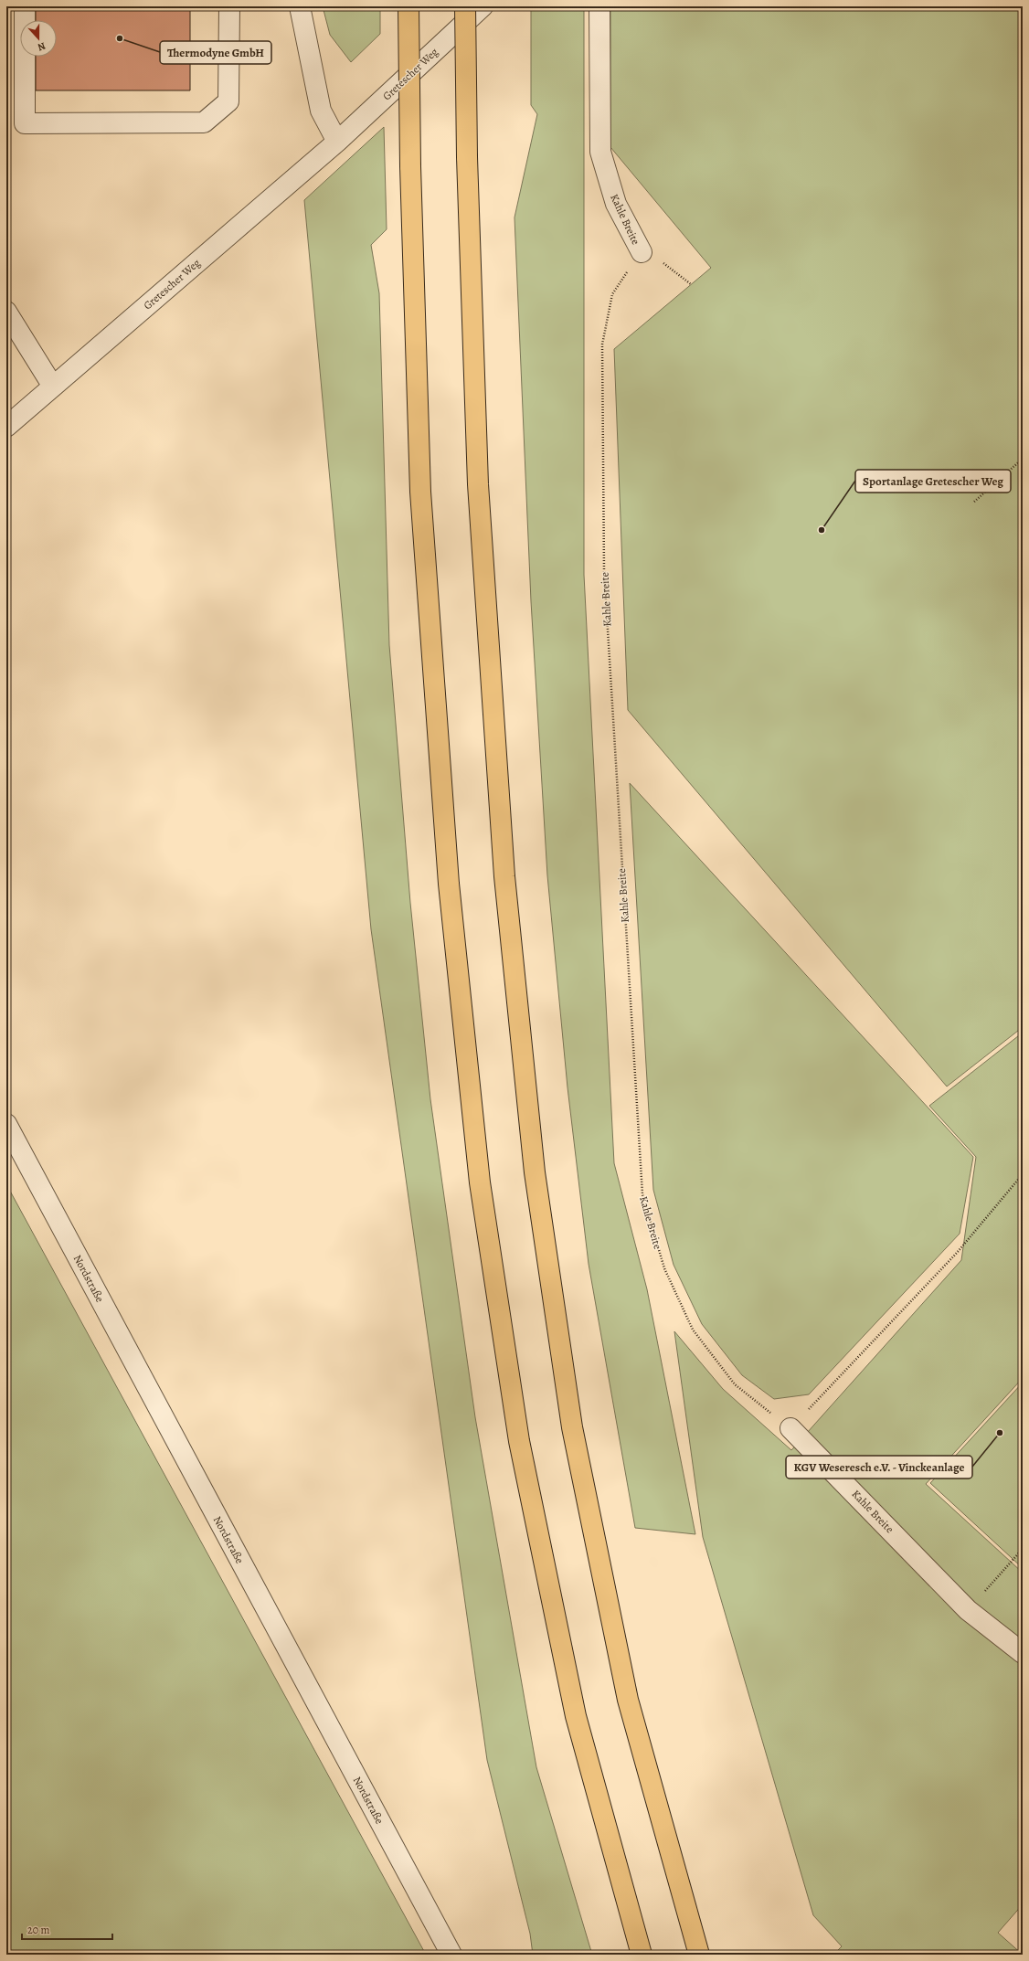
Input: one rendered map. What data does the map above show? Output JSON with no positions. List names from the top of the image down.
{
  "streets": {
    "street": ["Gretescher Weg", "Kahle Breite", "Nordstraße"]
  },
  "places": ["Thermodyne GmbH", "Sportanlage Gretescher Weg", "KGV Weseresch e.V. - Vinckeanlage"],
  "scale_bar": "20 m",
  "north": "bottom"
}
